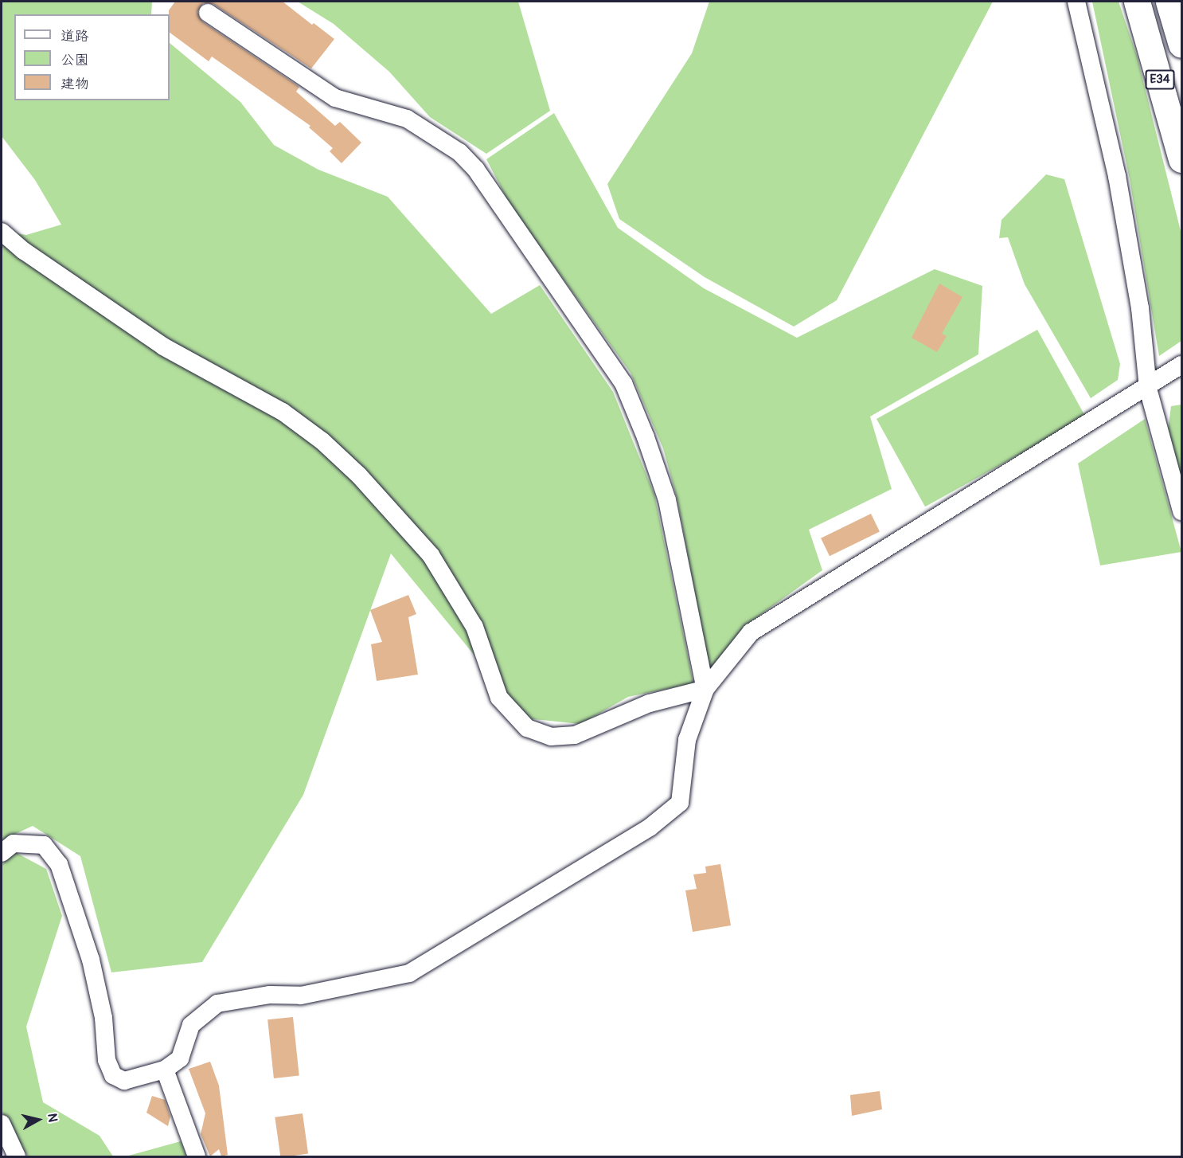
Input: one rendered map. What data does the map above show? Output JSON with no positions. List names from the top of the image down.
{
  "streets": {
    "highway": ["E34"]
  },
  "legend": ["道路", "公園", "建物"],
  "north": "right"
}
